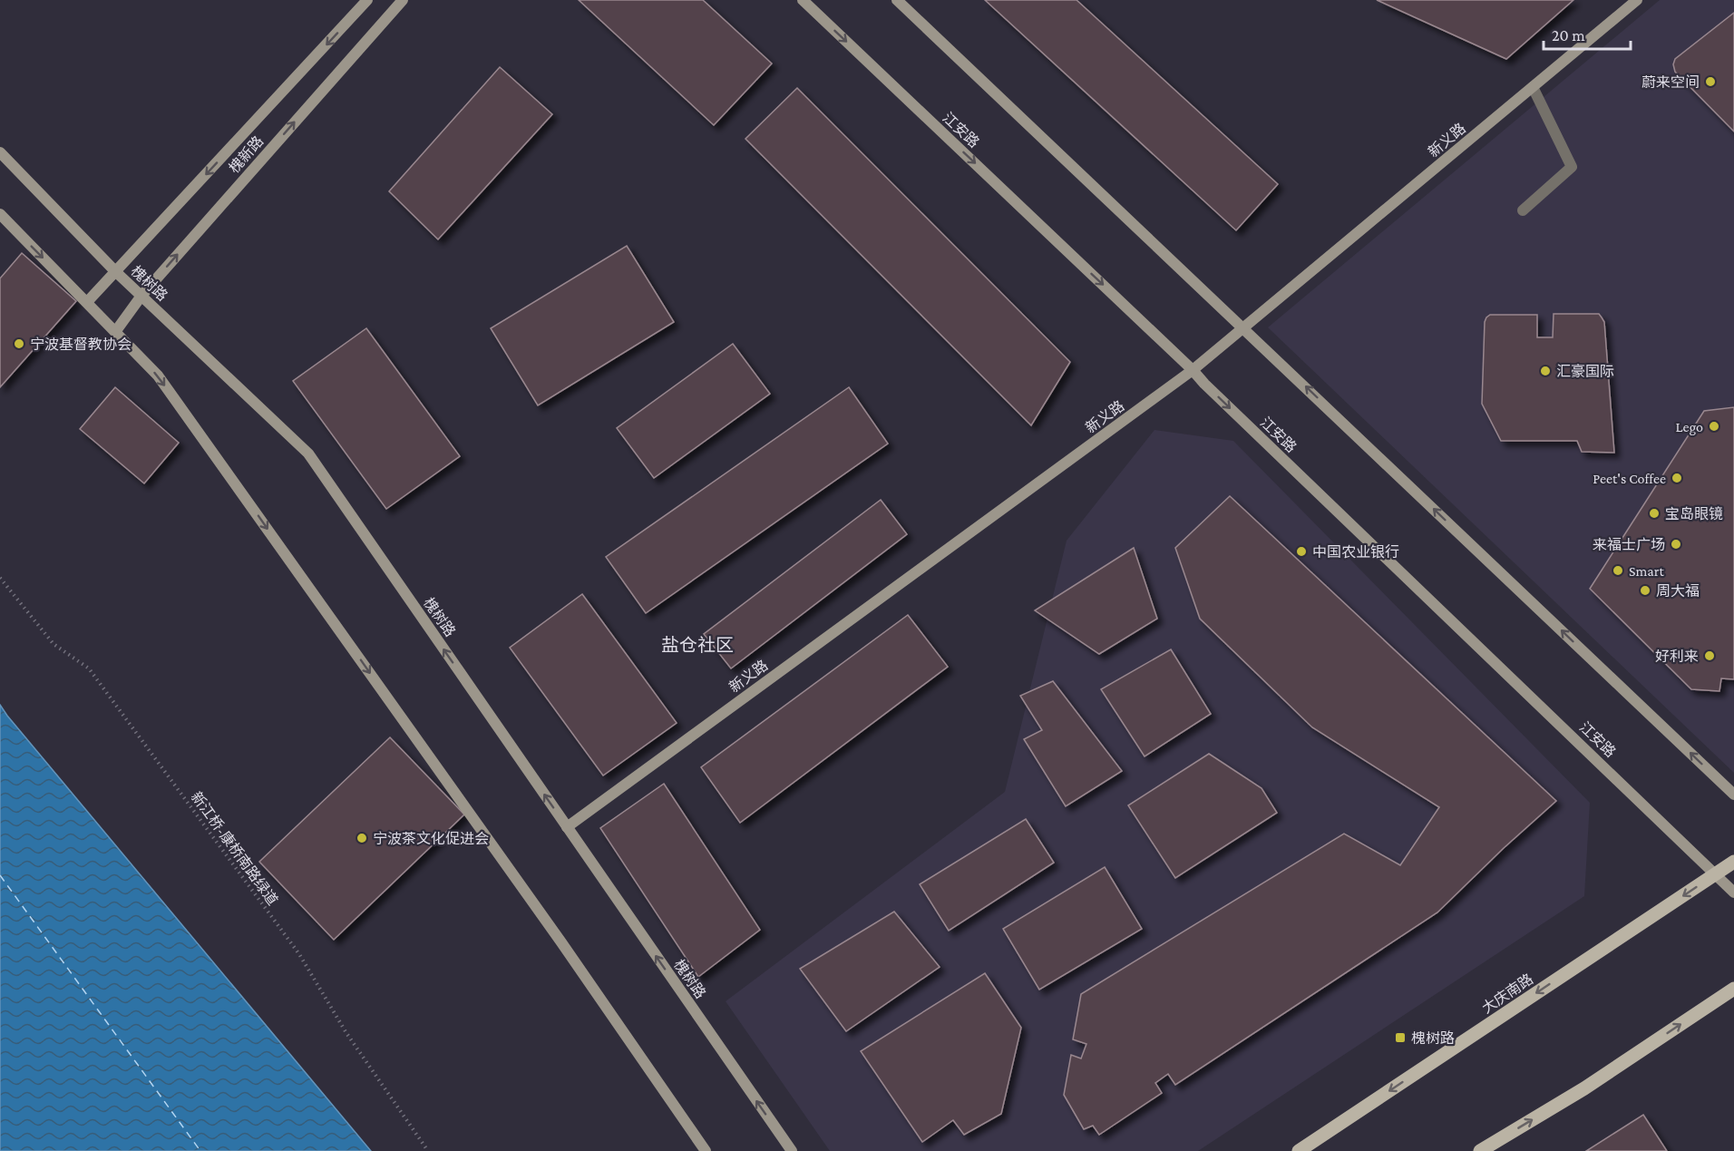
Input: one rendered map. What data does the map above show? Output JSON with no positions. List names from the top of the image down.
{
  "streets": {
    "main road": ["大庆南路"],
    "street": [
      "江安路",
      "新义路",
      "槐新路",
      "槐树路"
    ],
    "path": ["新江桥-康桥南路绿道"]
  },
  "crossings": [
    ["江安路", "新义路"],
    ["江安路", "大庆南路"],
    ["新义路", "槐树路"],
    ["槐新路", "槐树路"]
  ],
  "districts": ["盐仓社区"],
  "places": {
    "other": [
      "蔚来空间",
      "宁波基督教协会",
      "汇豪国际",
      "Lego",
      "Peet's Coffee",
      "宝岛眼镜",
      "来福士广场",
      "中国农业银行",
      "Smart",
      "周大福",
      "好利来",
      "宁波茶文化促进会"
    ],
    "transit": ["槐树路"]
  },
  "scale_bar": "20 m"
}
